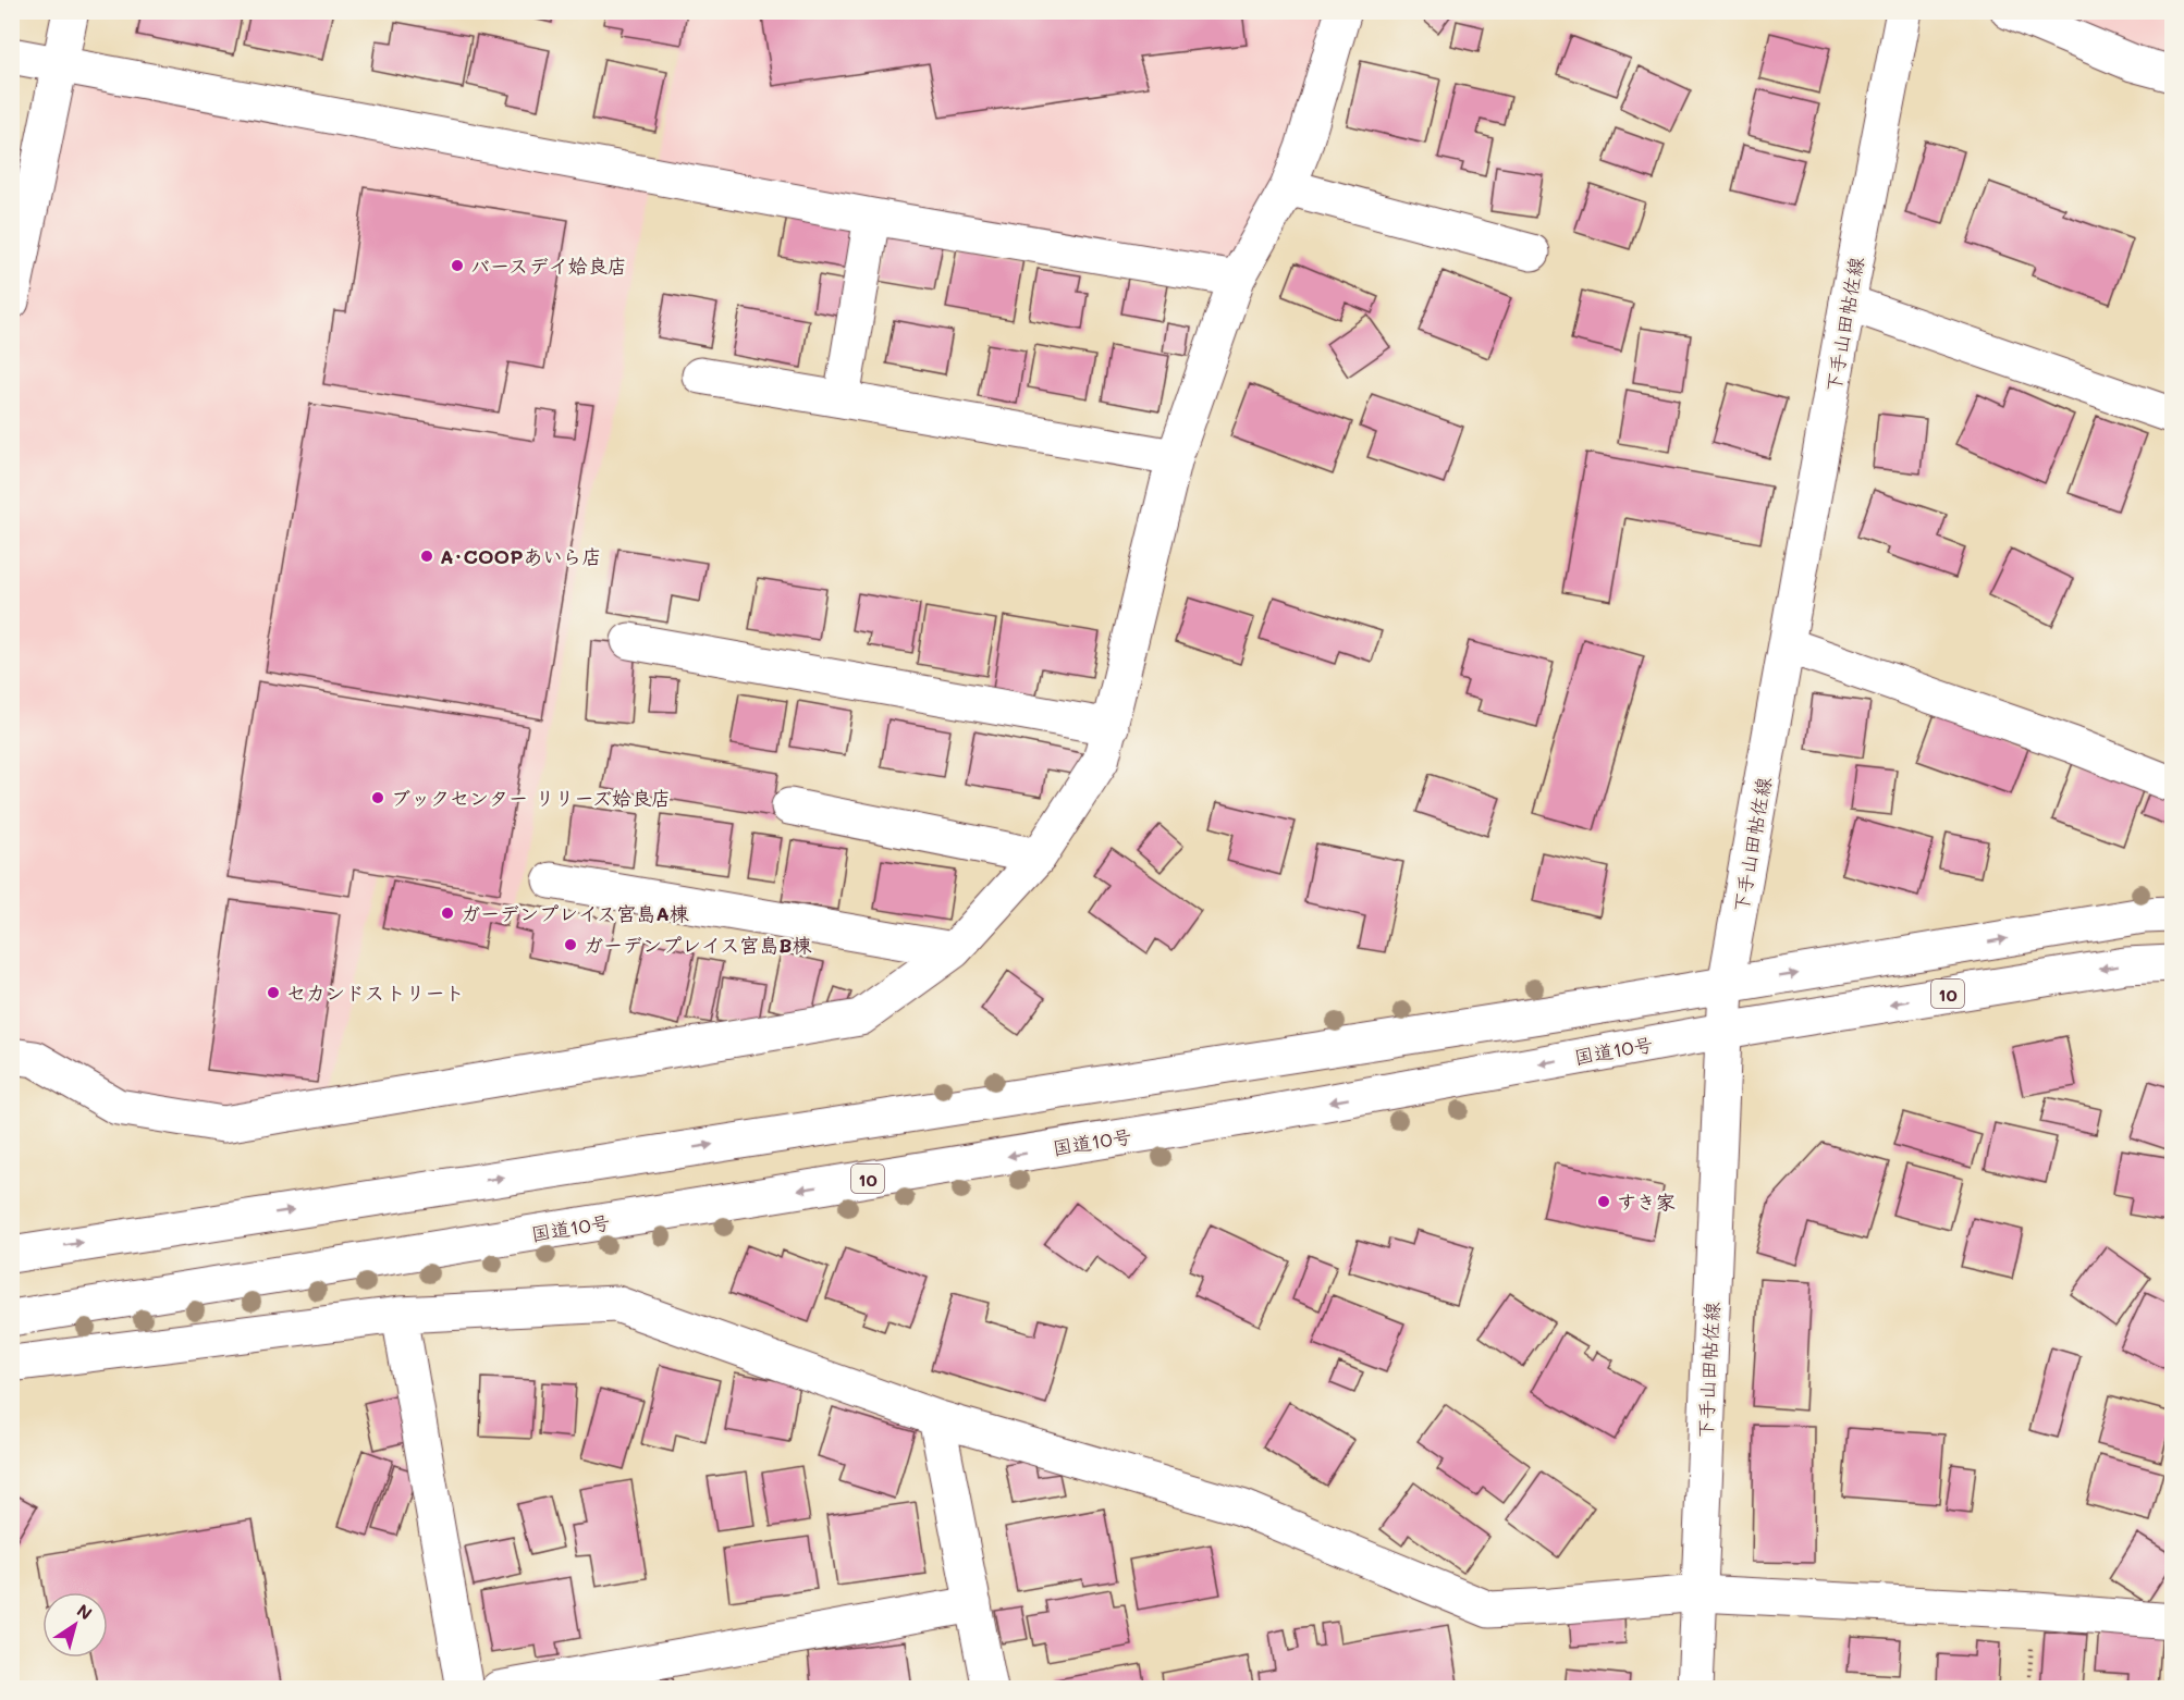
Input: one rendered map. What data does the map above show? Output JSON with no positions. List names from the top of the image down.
{
  "streets": {
    "main road": ["下手山田帖佐線", "10", "国道10号"]
  },
  "crossings": [
    ["下手山田帖佐線", "10"],
    ["下手山田帖佐線", "国道10号"]
  ],
  "places": [
    "バースデイ姶良店",
    "A･COOPあいら店",
    "ブックセンター リリーズ姶良店",
    "ガーデンプレイス宮島A棟",
    "ガーデンプレイス宮島B棟",
    "セカンドストリート",
    "すき家"
  ],
  "north": "top right"
}
